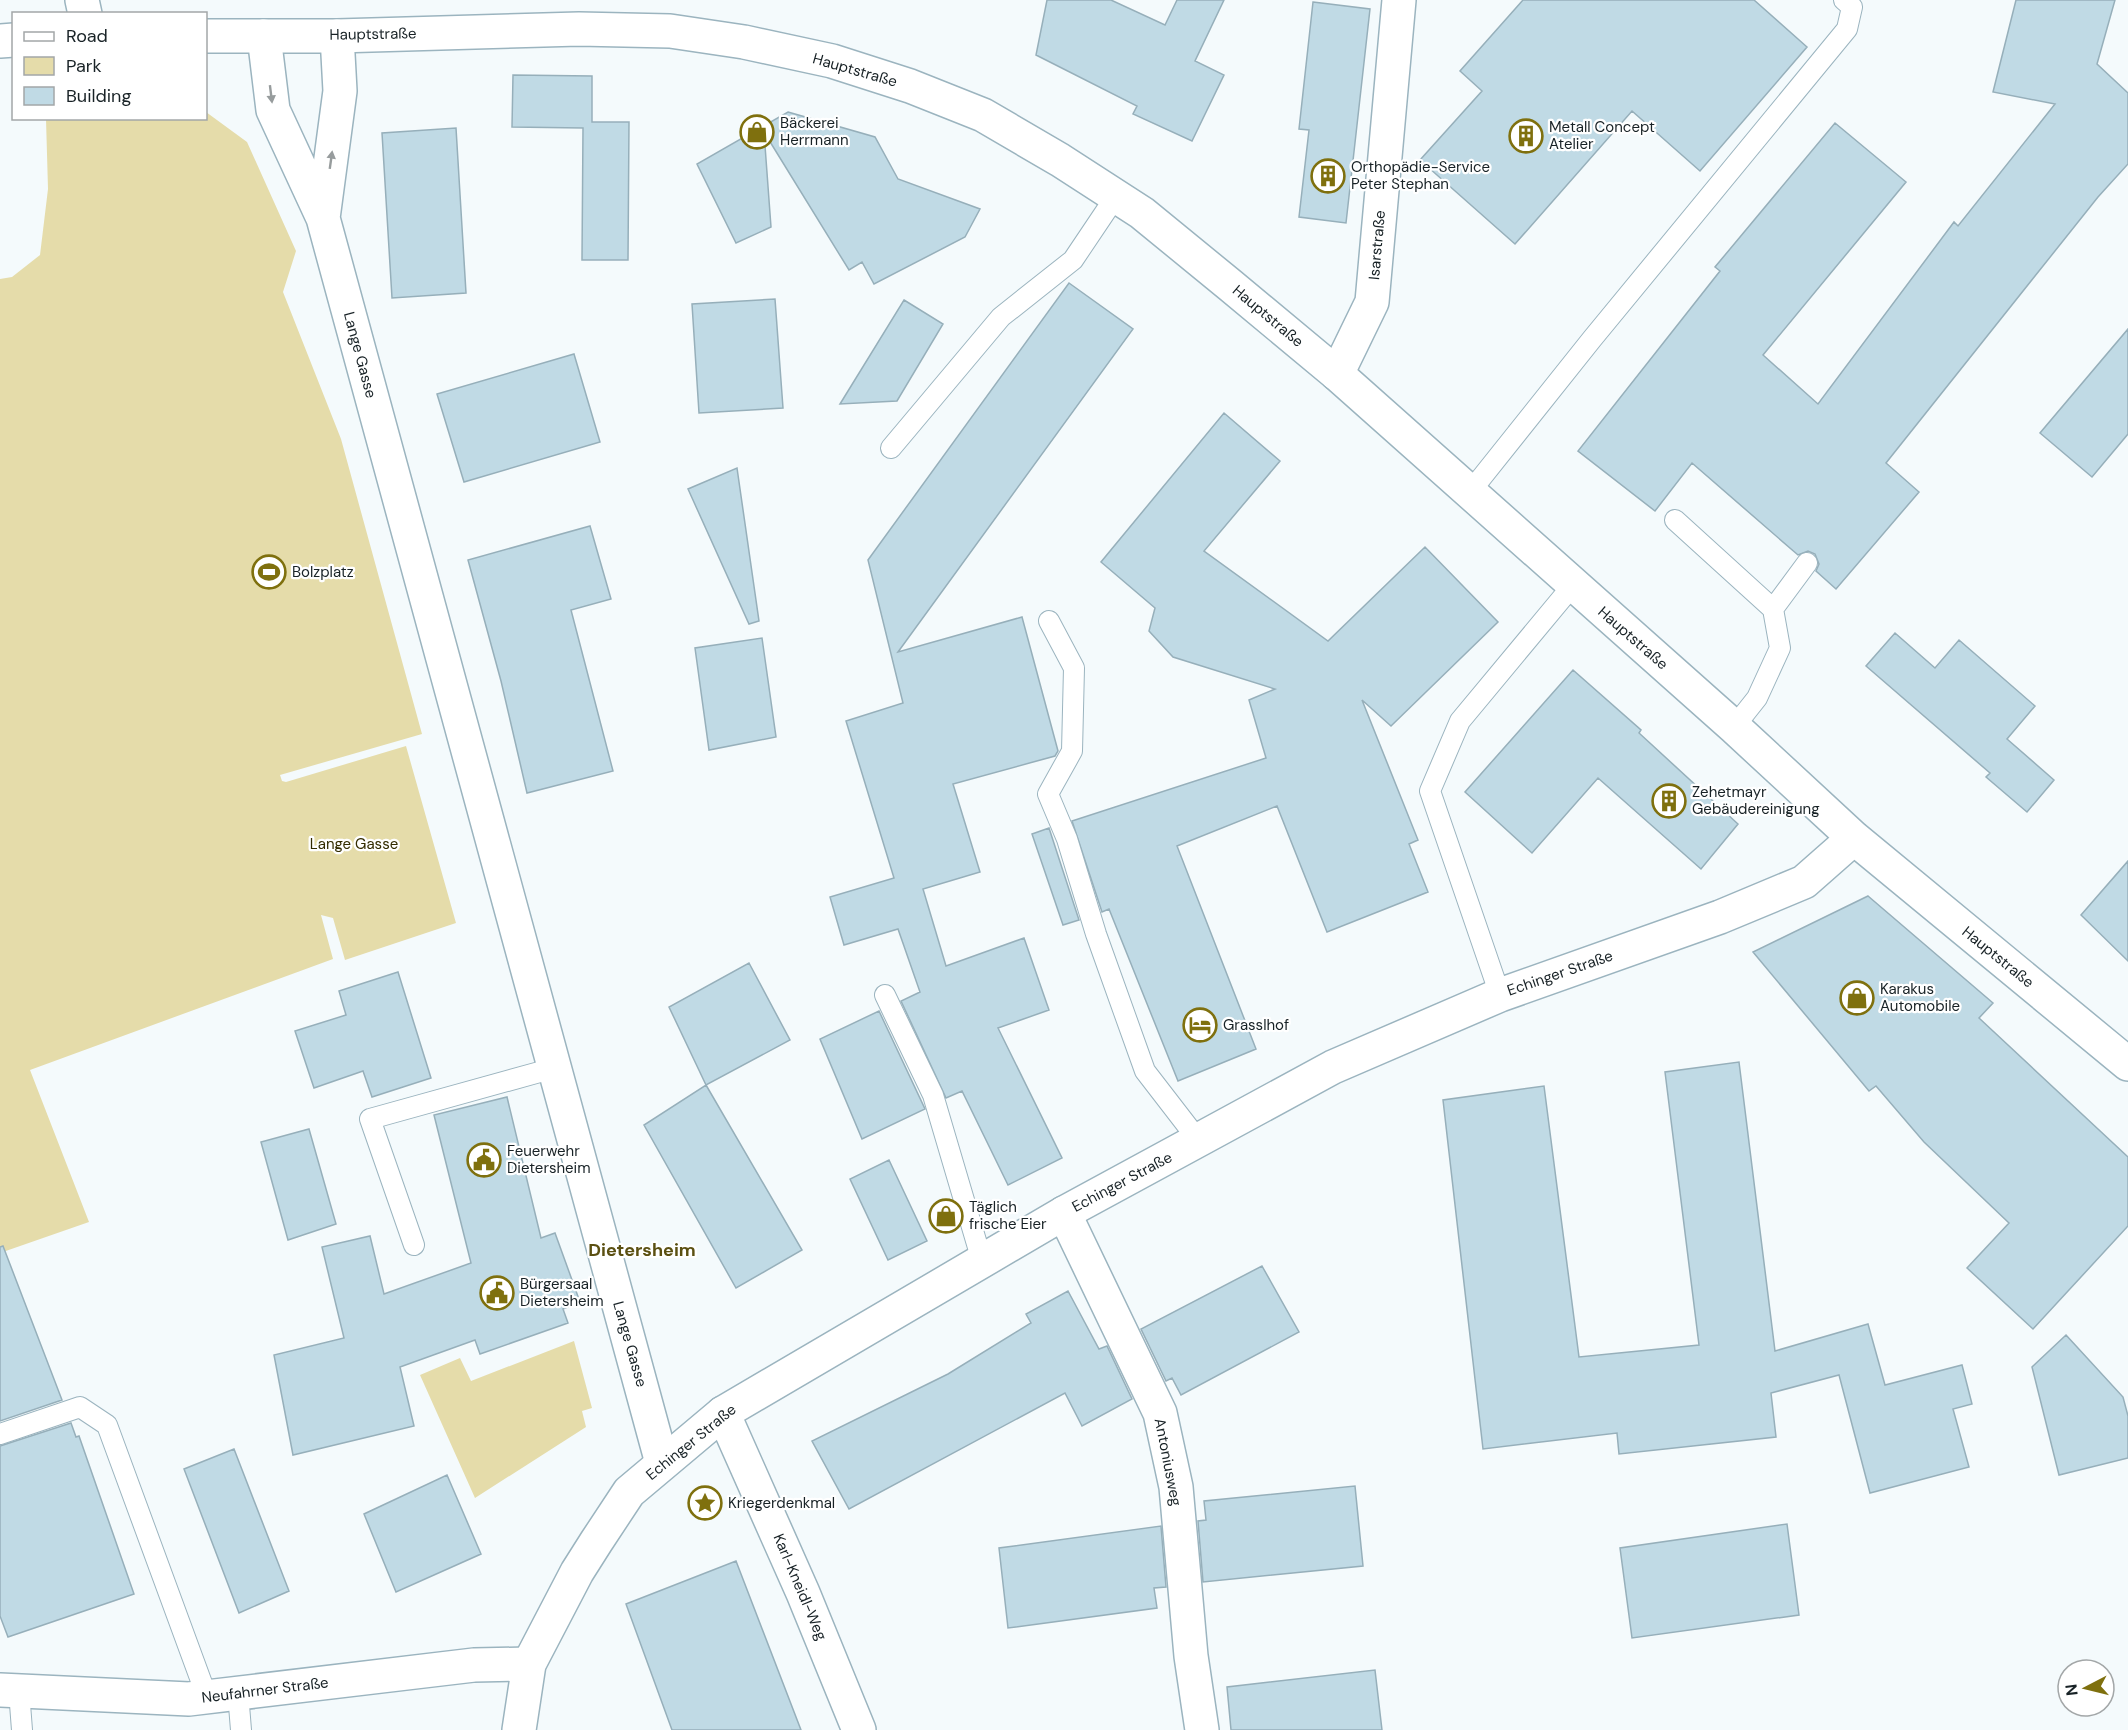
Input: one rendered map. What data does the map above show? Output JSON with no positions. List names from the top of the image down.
{
  "streets": {
    "street": [
      "Hauptstraße",
      "Isarstraße",
      "Lange Gasse",
      "Echinger Straße",
      "Antoniusweg",
      "Karl-Kneidl-Weg",
      "Neufahrner Straße"
    ]
  },
  "crossings": [
    ["Hauptstraße", "Isarstraße"],
    ["Hauptstraße", "Lange Gasse"],
    ["Hauptstraße", "Echinger Straße"],
    ["Lange Gasse", "Echinger Straße"],
    ["Echinger Straße", "Antoniusweg"],
    ["Echinger Straße", "Karl-Kneidl-Weg"],
    ["Echinger Straße", "Neufahrner Straße"]
  ],
  "districts": ["Dietersheim"],
  "parks": ["Lange Gasse"],
  "places": {
    "shop": ["Bäckerei Herrmann", "Karakus Automobile", "Täglich frische Eier"],
    "building": ["Metall Concept Atelier", "Orthopädie-Service Peter Stephan", "Zehetmayr Gebäudereinigung"],
    "sports": ["Bolzplatz"],
    "hotel": ["Grasslhof"],
    "public building": ["Feuerwehr Dietersheim", "Bürgersaal Dietersheim"],
    "place": ["Kriegerdenkmal"]
  },
  "legend": ["Road", "Park", "Building"],
  "north": "left"
}
